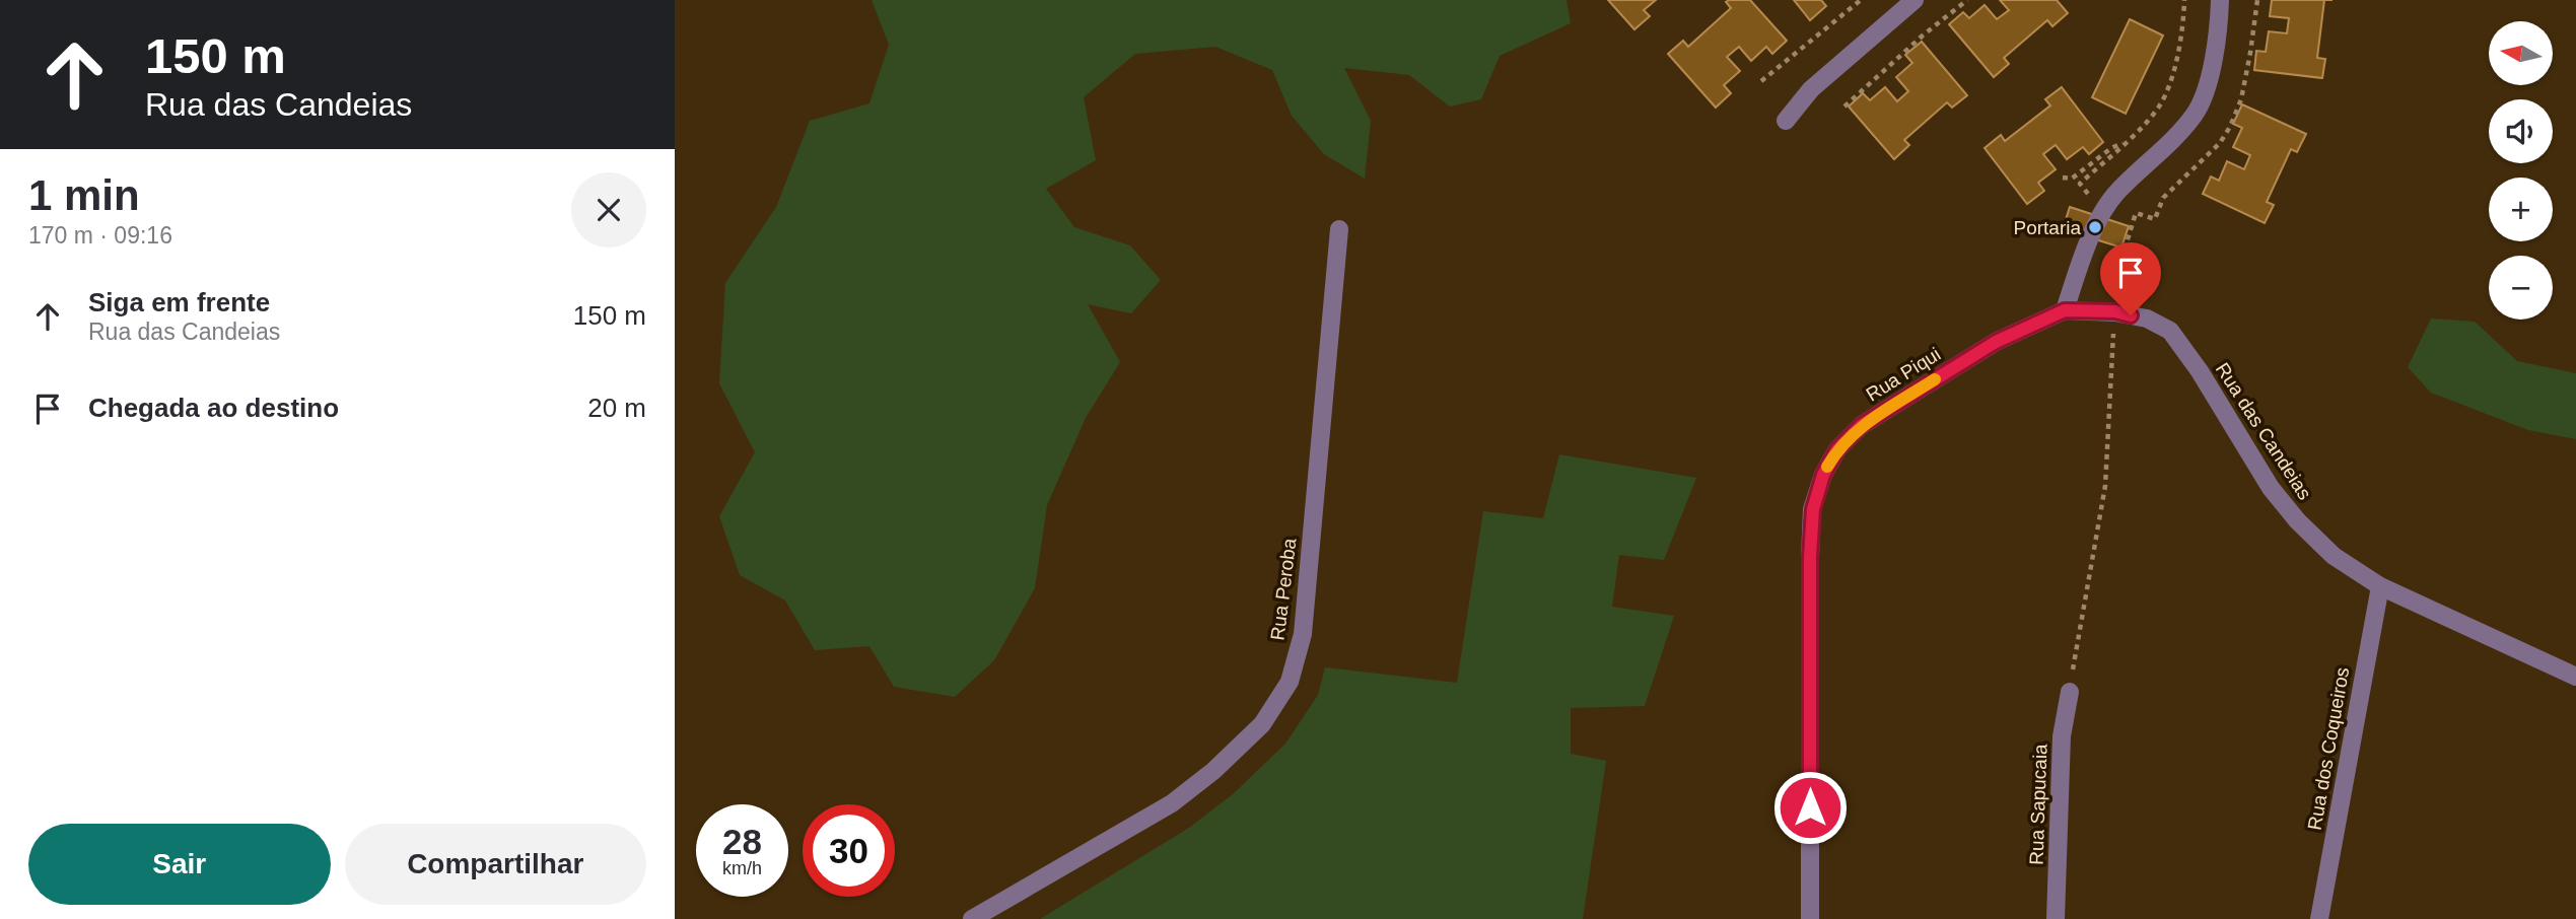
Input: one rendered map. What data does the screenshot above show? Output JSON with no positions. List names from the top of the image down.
{
  "streets": {
    "street": [
      "Rua Piqui",
      "Rua das Candeias",
      "Rua Peroba",
      "Rua dos Coqueiros",
      "Rua Sapucaia"
    ]
  },
  "crossings": [
    ["Rua Piqui", "Rua das Candeias"],
    ["Rua das Candeias", "Rua dos Coqueiros"]
  ],
  "places": ["Portaria"],
  "north": "left",
  "page": {
    "turn": ["150 m", "Rua das Candeias"],
    "map_buttons": ["+", "−"],
    "heading": ["1 min", "170 m · 09:16"],
    "list": [
      {
        "name": "Siga em frente",
        "note": "Rua das Candeias",
        "value": "150 m"
      },
      {
        "name": "Chegada ao destino",
        "value": "20 m"
      }
    ],
    "speed": "28 km/h",
    "limit": "30",
    "buttons": ["Sair", "Compartilhar"]
  }
}
